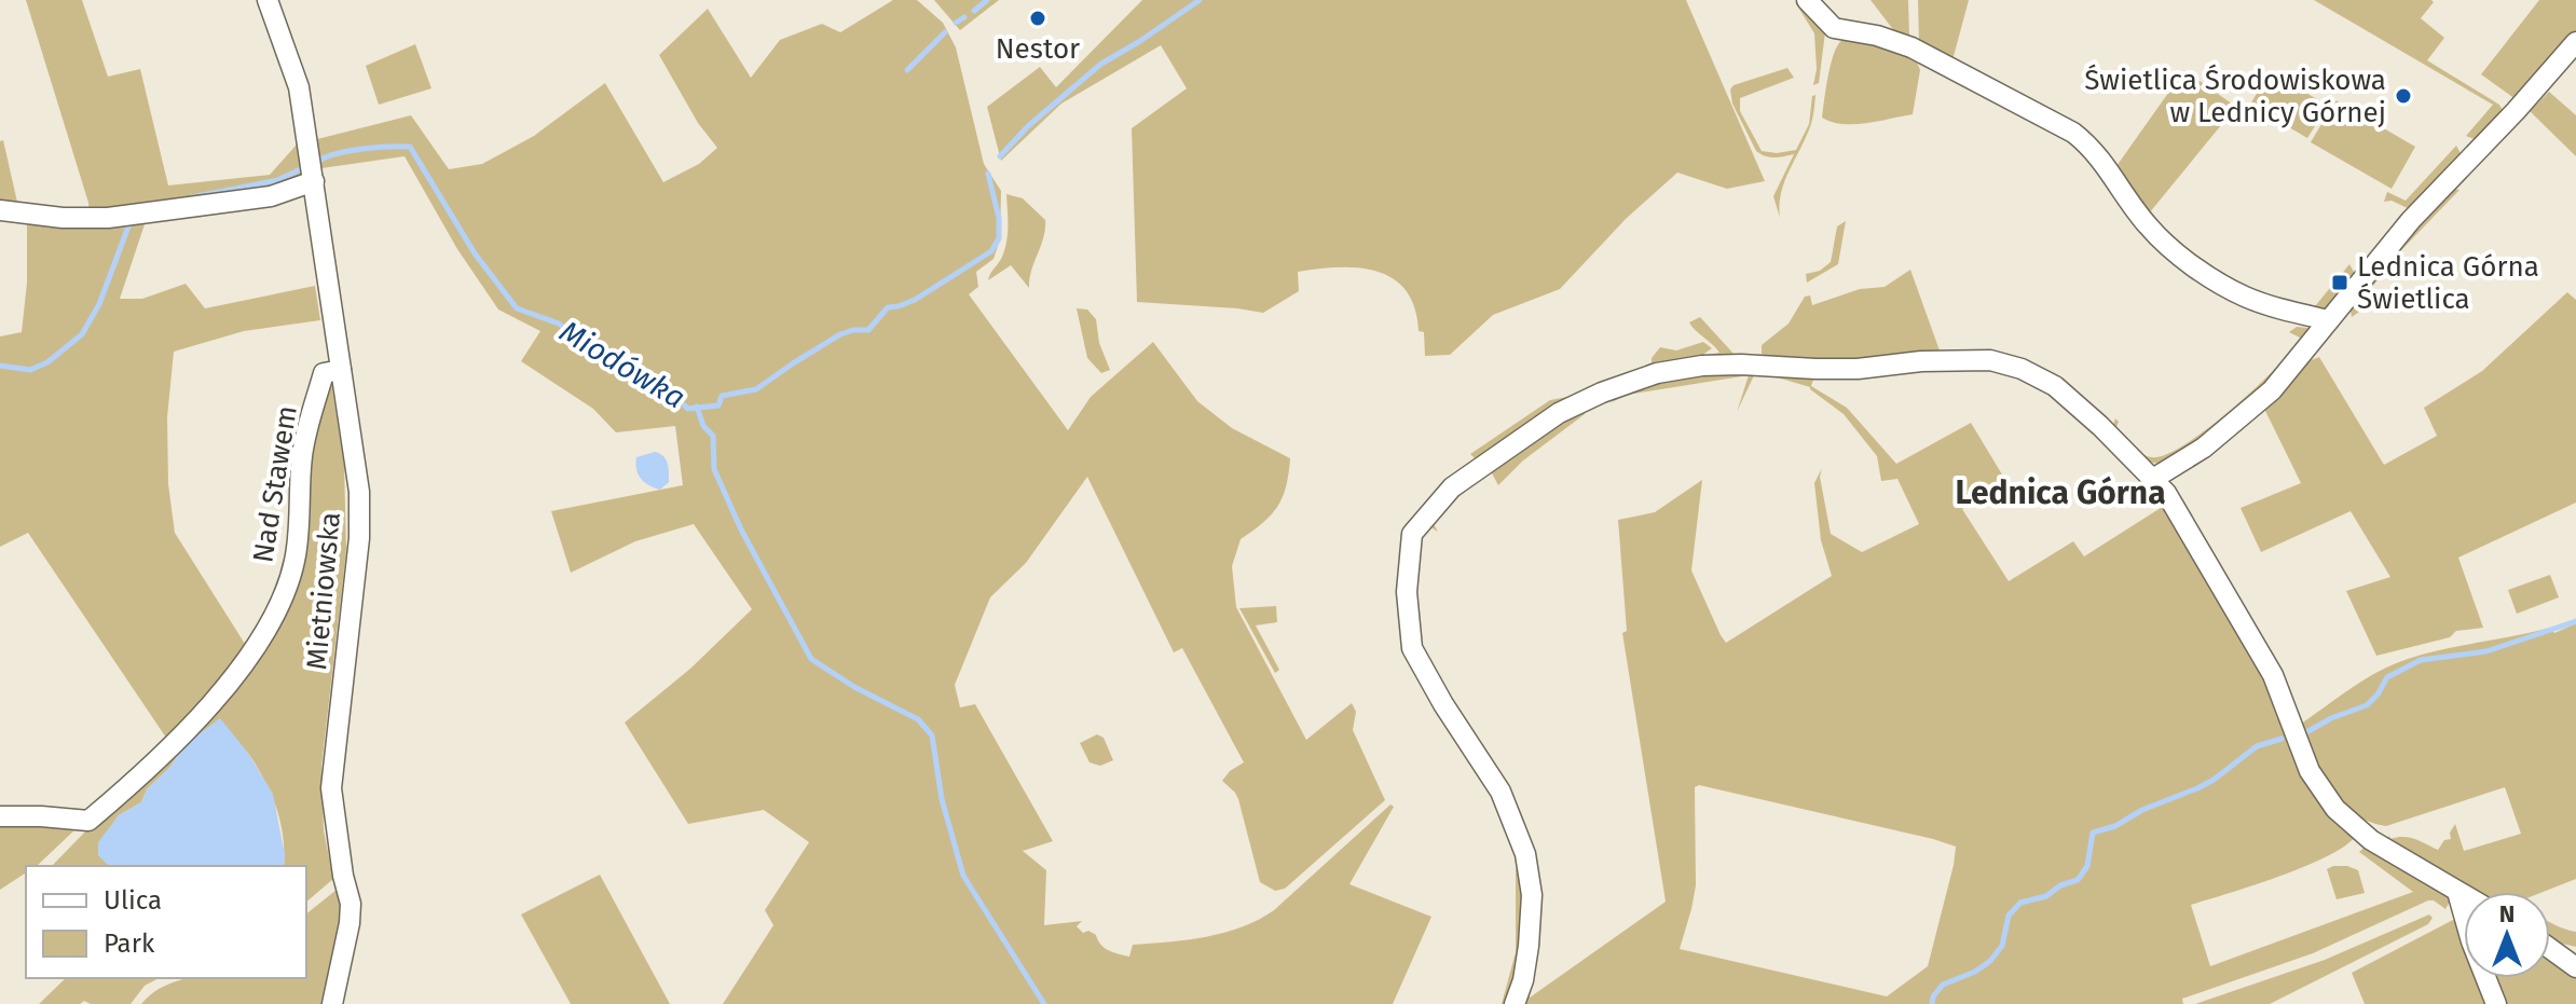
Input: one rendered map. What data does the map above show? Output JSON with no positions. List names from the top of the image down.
{
  "streets": {
    "street": ["Nad Stawem", "Mietniowska"]
  },
  "crossings": [
    ["Nad Stawem", "Mietniowska"]
  ],
  "districts": ["Lednica Górna"],
  "water": ["Miodówka"],
  "places": {
    "other": ["Nestor", "Świetlica Środowiskowa w Lednicy Górnej"],
    "transit": ["Lednica Górna Świetlica"]
  },
  "legend": ["Ulica", "Park"],
  "north": "top"
}
